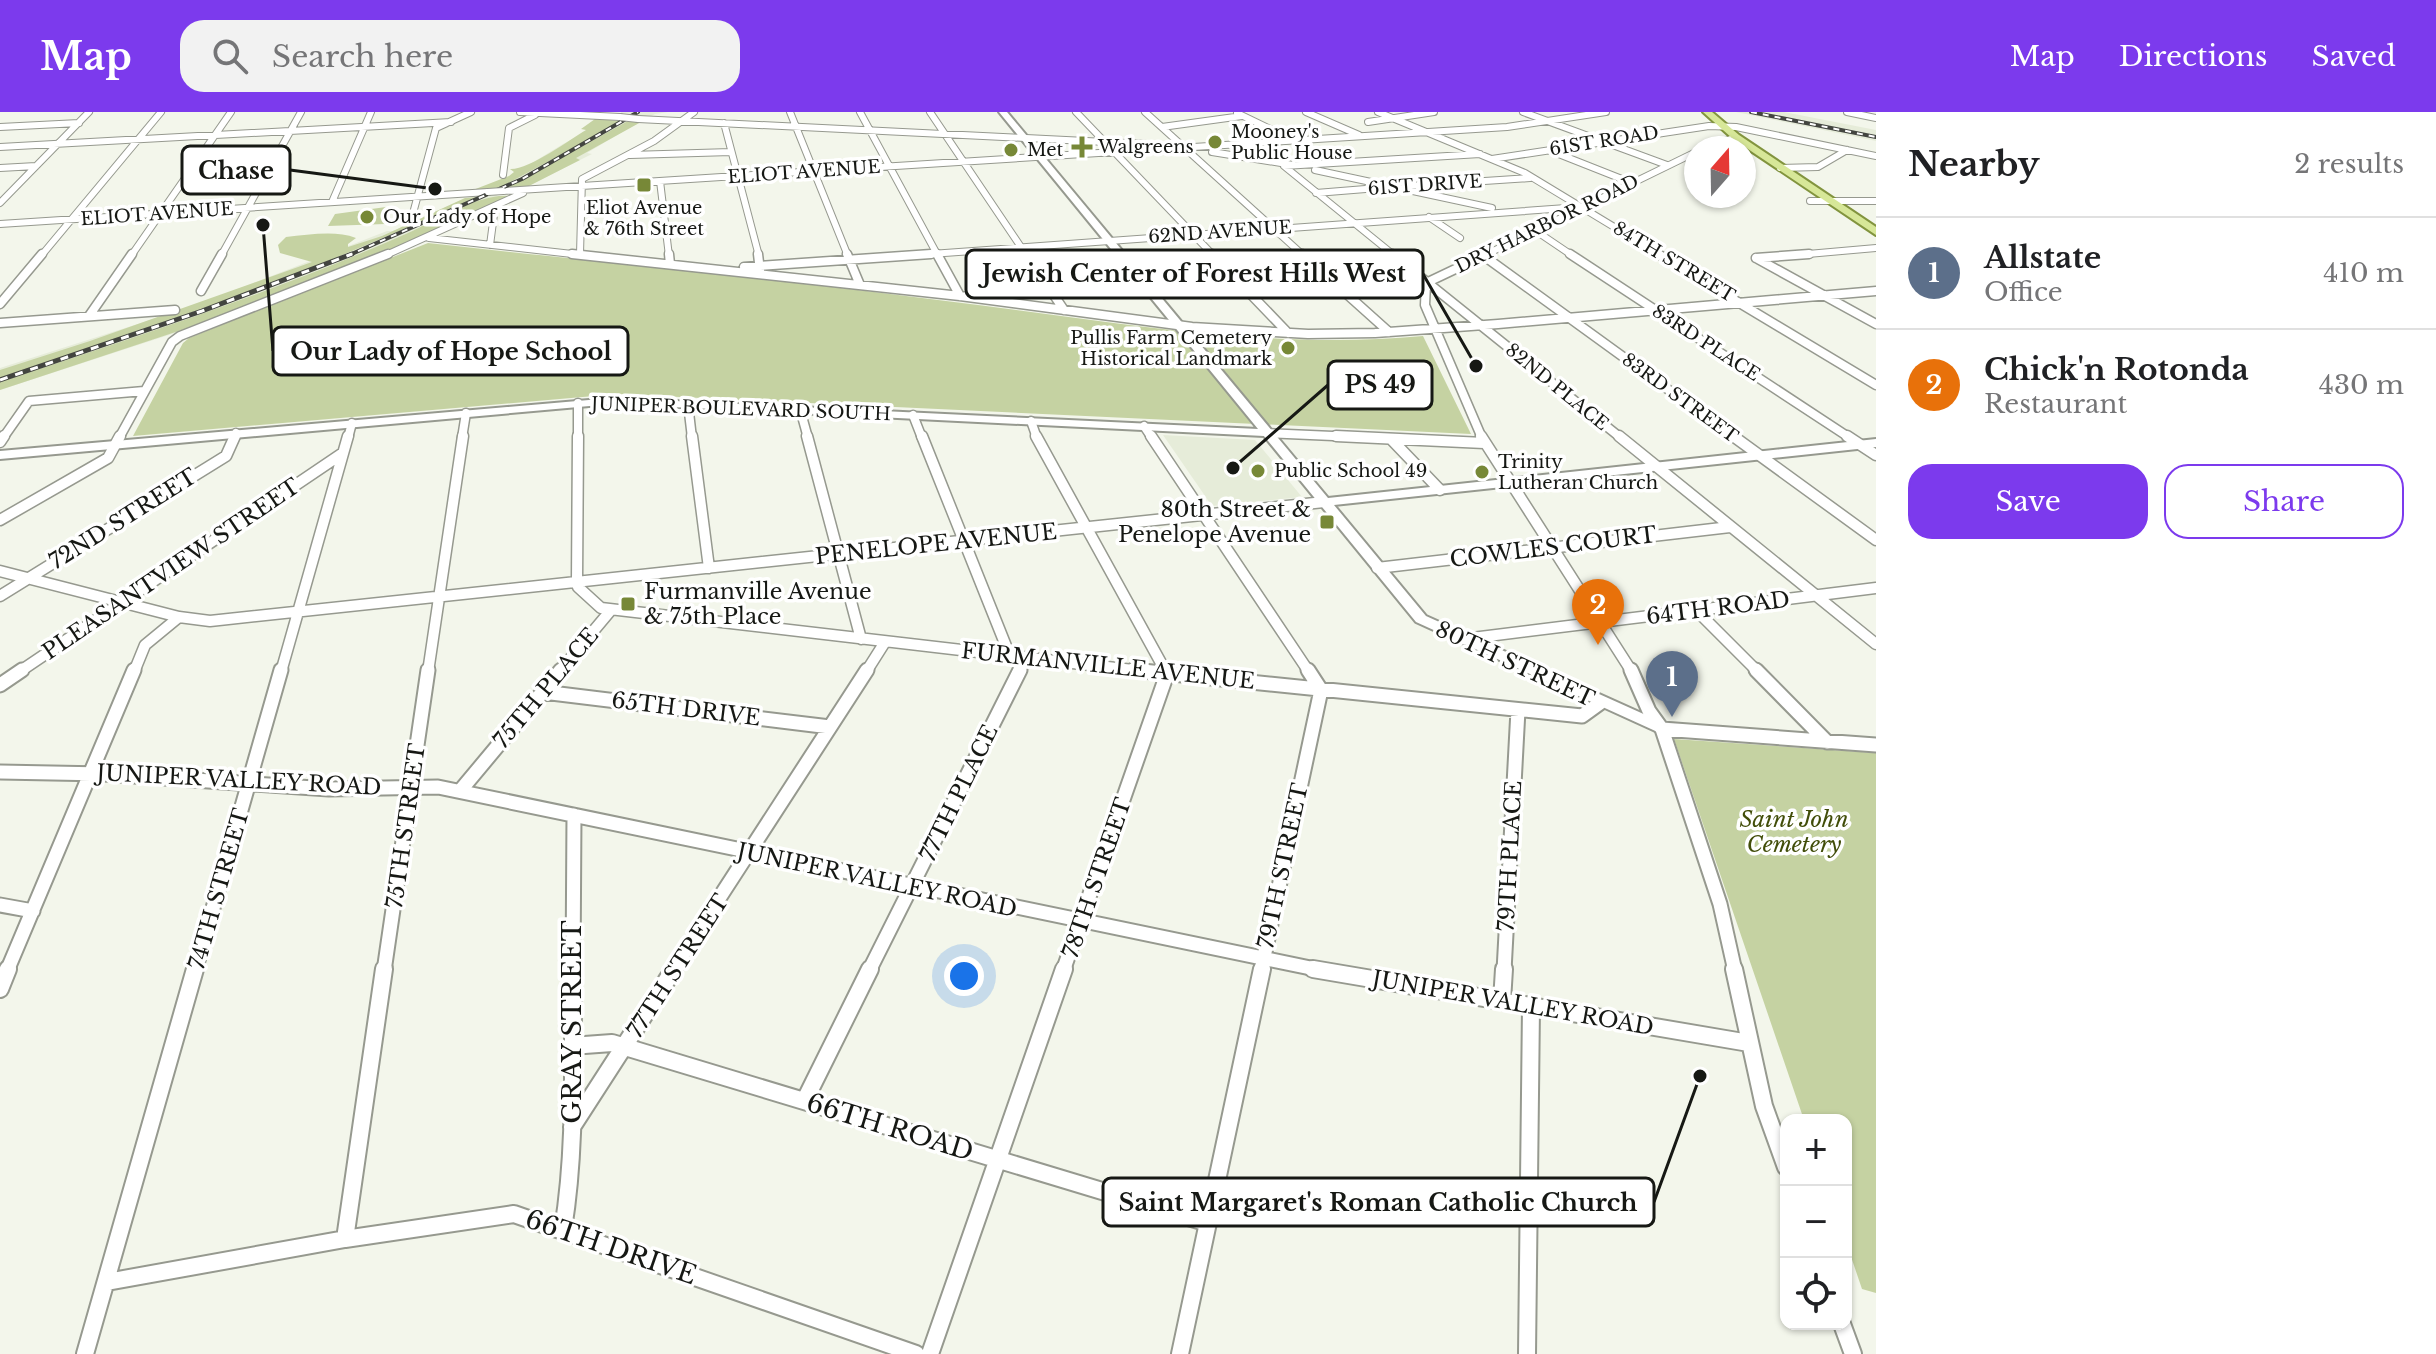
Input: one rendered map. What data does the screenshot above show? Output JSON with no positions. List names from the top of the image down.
{
  "streets": {
    "street": [
      "61ST ROAD",
      "ELIOT AVENUE",
      "61ST DRIVE",
      "DRY HARBOR ROAD",
      "62ND AVENUE",
      "84TH STREET",
      "83RD PLACE",
      "82ND PLACE",
      "83RD STREET",
      "JUNIPER BOULEVARD SOUTH",
      "72ND STREET",
      "PENELOPE AVENUE",
      "COWLES COURT",
      "PLEASANTVIEW STREET",
      "64TH ROAD",
      "80TH STREET",
      "FURMANVILLE AVENUE",
      "75TH PLACE",
      "65TH DRIVE",
      "JUNIPER VALLEY ROAD",
      "77TH PLACE",
      "75TH STREET",
      "79TH PLACE",
      "79TH STREET",
      "78TH STREET",
      "74TH STREET",
      "77TH STREET",
      "GRAY STREET",
      "66TH ROAD",
      "66TH DRIVE"
    ]
  },
  "crossings": [
    ["61ST ROAD", "84TH STREET"],
    ["ELIOT AVENUE", "84TH STREET"],
    ["ELIOT AVENUE", "80TH STREET"],
    ["61ST DRIVE", "84TH STREET"],
    ["61ST DRIVE", "82ND PLACE"],
    ["DRY HARBOR ROAD", "62ND AVENUE"],
    ["DRY HARBOR ROAD", "84TH STREET"],
    ["DRY HARBOR ROAD", "83RD PLACE"],
    ["DRY HARBOR ROAD", "82ND PLACE"],
    ["DRY HARBOR ROAD", "83RD STREET"],
    ["62ND AVENUE", "84TH STREET"],
    ["62ND AVENUE", "82ND PLACE"],
    ["62ND AVENUE", "80TH STREET"],
    ["83RD PLACE", "PENELOPE AVENUE"],
    ["82ND PLACE", "PENELOPE AVENUE"],
    ["82ND PLACE", "COWLES COURT"],
    ["82ND PLACE", "64TH ROAD"],
    ["83RD STREET", "PENELOPE AVENUE"],
    ["JUNIPER BOULEVARD SOUTH", "72ND STREET"],
    ["JUNIPER BOULEVARD SOUTH", "80TH STREET"],
    ["JUNIPER BOULEVARD SOUTH", "75TH STREET"],
    ["JUNIPER BOULEVARD SOUTH", "74TH STREET"],
    ["72ND STREET", "PENELOPE AVENUE"],
    ["PENELOPE AVENUE", "PLEASANTVIEW STREET"],
    ["PENELOPE AVENUE", "80TH STREET"],
    ["PENELOPE AVENUE", "75TH PLACE"],
    ["PENELOPE AVENUE", "75TH STREET"],
    ["PENELOPE AVENUE", "74TH STREET"],
    ["COWLES COURT", "80TH STREET"],
    ["PLEASANTVIEW STREET", "74TH STREET"],
    ["64TH ROAD", "80TH STREET"],
    ["80TH STREET", "FURMANVILLE AVENUE"],
    ["FURMANVILLE AVENUE", "75TH PLACE"],
    ["FURMANVILLE AVENUE", "77TH PLACE"],
    ["FURMANVILLE AVENUE", "79TH PLACE"],
    ["FURMANVILLE AVENUE", "79TH STREET"],
    ["FURMANVILLE AVENUE", "78TH STREET"],
    ["FURMANVILLE AVENUE", "77TH STREET"],
    ["75TH PLACE", "65TH DRIVE"],
    ["75TH PLACE", "JUNIPER VALLEY ROAD"],
    ["65TH DRIVE", "77TH STREET"],
    ["JUNIPER VALLEY ROAD", "77TH PLACE"],
    ["JUNIPER VALLEY ROAD", "75TH STREET"],
    ["JUNIPER VALLEY ROAD", "79TH PLACE"],
    ["JUNIPER VALLEY ROAD", "79TH STREET"],
    ["JUNIPER VALLEY ROAD", "78TH STREET"],
    ["JUNIPER VALLEY ROAD", "74TH STREET"],
    ["JUNIPER VALLEY ROAD", "77TH STREET"],
    ["JUNIPER VALLEY ROAD", "GRAY STREET"],
    ["77TH PLACE", "66TH ROAD"],
    ["75TH STREET", "66TH DRIVE"],
    ["79TH STREET", "66TH ROAD"],
    ["78TH STREET", "66TH ROAD"],
    ["74TH STREET", "66TH DRIVE"],
    ["77TH STREET", "GRAY STREET"],
    ["77TH STREET", "66TH ROAD"],
    ["GRAY STREET", "66TH ROAD"],
    ["GRAY STREET", "66TH DRIVE"]
  ],
  "parks": ["Saint John Cemetery"],
  "places": {
    "other": [
      "Mooney's Public House",
      "Met",
      "Chase",
      "Our Lady of Hope",
      "Our Lady of Hope School",
      "Pullis Farm Cemetery Historical Landmark",
      "Jewish Center of Forest Hills West",
      "PS 49",
      "Public School 49",
      "Trinity Lutheran Church",
      "Saint Margaret's Roman Catholic Church"
    ],
    "health": ["Walgreens"],
    "transit": ["Eliot Avenue & 76th Street", "80th Street & Penelope Avenue", "Furmanville Avenue & 75th Place"]
  },
  "north": "top",
  "page": {
    "header": "Map",
    "search": "Search here",
    "nav": ["Map", "Directions", "Saved"],
    "heading": ["Nearby", "2 results"],
    "list": [
      {
        "mark": "1",
        "name": "Allstate",
        "note": "Office",
        "value": "410 m"
      },
      {
        "mark": "2",
        "name": "Chick'n Rotonda",
        "note": "Restaurant",
        "value": "430 m"
      }
    ],
    "buttons": ["Save", "Share"],
    "pins": ["2", "1"],
    "map_buttons": ["+", "−"]
  }
}
